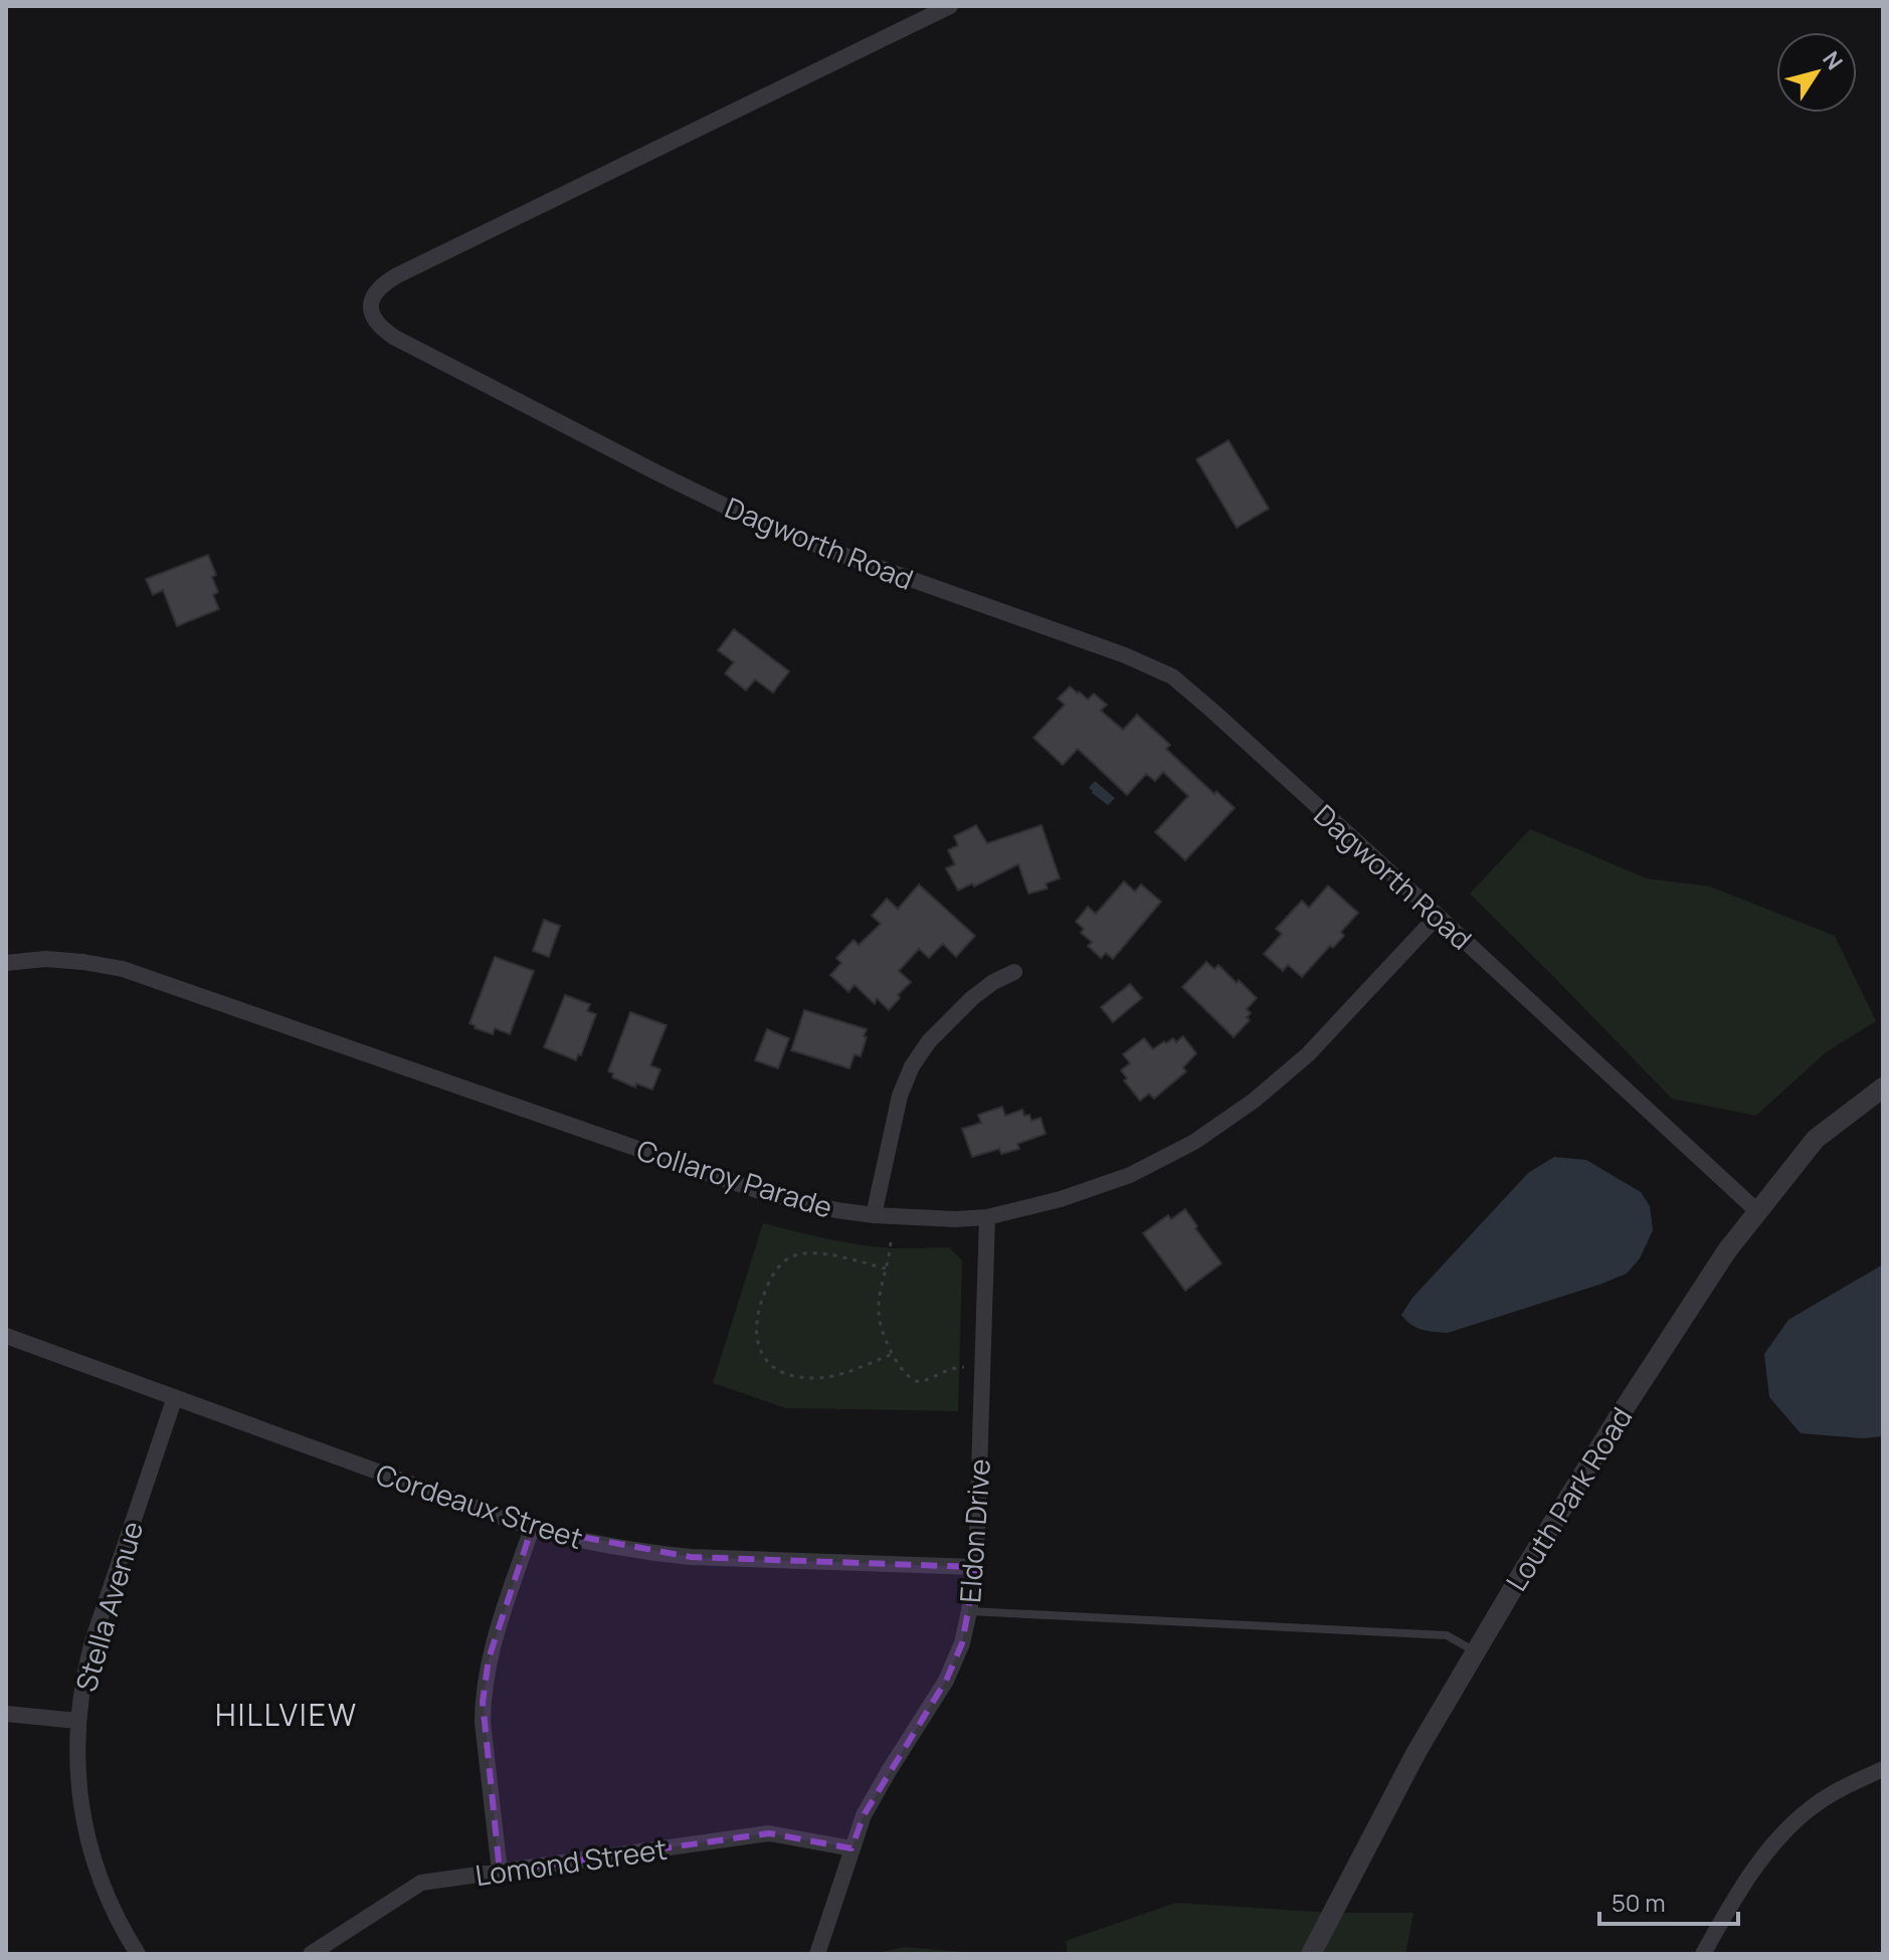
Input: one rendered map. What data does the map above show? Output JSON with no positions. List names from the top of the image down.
{
  "streets": {
    "street": [
      "Dagworth Road",
      "Collaroy Parade",
      "Louth Park Road",
      "Cordeaux Street",
      "Eldon Drive",
      "Stella Avenue",
      "Lomond Street"
    ]
  },
  "crossings": [
    ["Dagworth Road", "Collaroy Parade"],
    ["Dagworth Road", "Louth Park Road"],
    ["Collaroy Parade", "Eldon Drive"],
    ["Cordeaux Street", "Eldon Drive"],
    ["Cordeaux Street", "Stella Avenue"],
    ["Eldon Drive", "Lomond Street"]
  ],
  "districts": ["HILLVIEW"],
  "scale_bar": "50 m",
  "north": "top right"
}
